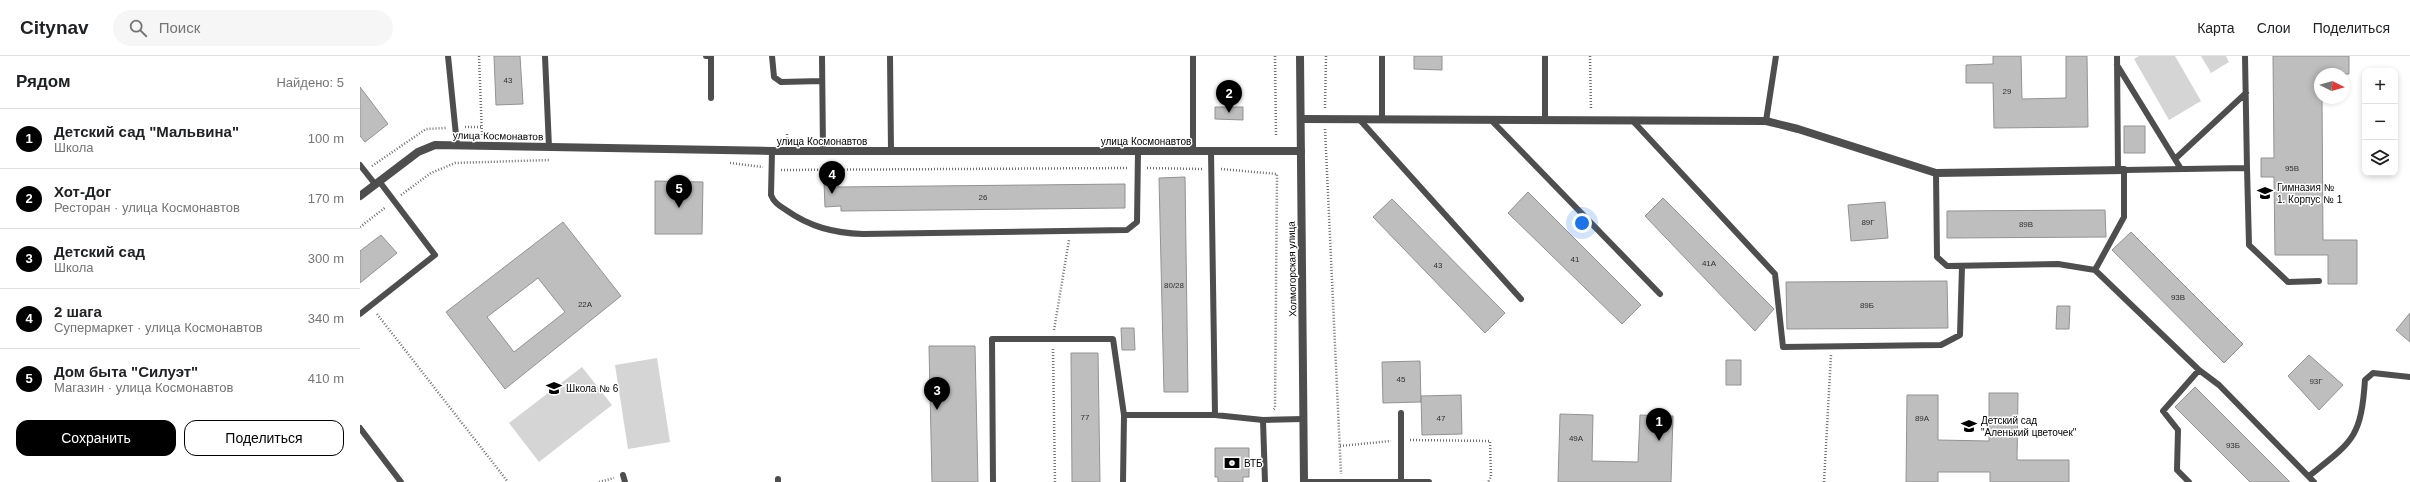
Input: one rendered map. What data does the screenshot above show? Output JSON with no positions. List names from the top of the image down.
{
  "streets": {
    "street": ["улица Космонавтов", "Холмогорская улица"]
  },
  "crossings": [
    ["улица Космонавтов", "Холмогорская улица"]
  ],
  "places": {
    "school or university": ["Гимназия № 1. Корпус № 1", "Школа № 6", "Детский сад \"Аленький цветочек\""],
    "bank": ["ВТБ"]
  },
  "house_numbers": [
    "43",
    "29",
    "95В",
    "26",
    "89Г",
    "89В",
    "41",
    "41А",
    "43",
    "80/28",
    "93В",
    "22А",
    "89Б",
    "45",
    "93Г",
    "77",
    "47",
    "89А",
    "49А",
    "93Б"
  ],
  "north": "right",
  "page": {
    "header": "Citynav",
    "search": "Поиск",
    "nav": ["Карта", "Слои", "Поделиться"],
    "heading": ["Рядом", "Найдено: 5"],
    "map_buttons": ["+", "−"],
    "pins": [
      "2",
      "4",
      "5",
      "3",
      "1"
    ],
    "list": [
      {
        "mark": "1",
        "name": "Детский сад \"Мальвина\"",
        "note": "Школа",
        "value": "100 m"
      },
      {
        "mark": "2",
        "name": "Хот-Дог",
        "note": "Ресторан · улица Космонавтов",
        "value": "170 m"
      },
      {
        "mark": "3",
        "name": "Детский сад",
        "note": "Школа",
        "value": "300 m"
      },
      {
        "mark": "4",
        "name": "2 шага",
        "note": "Супермаркет · улица Космонавтов",
        "value": "340 m"
      },
      {
        "mark": "5",
        "name": "Дом быта \"Силуэт\"",
        "note": "Магазин · улица Космонавтов",
        "value": "410 m"
      }
    ],
    "buttons": ["Сохранить", "Поделиться"]
  }
}
